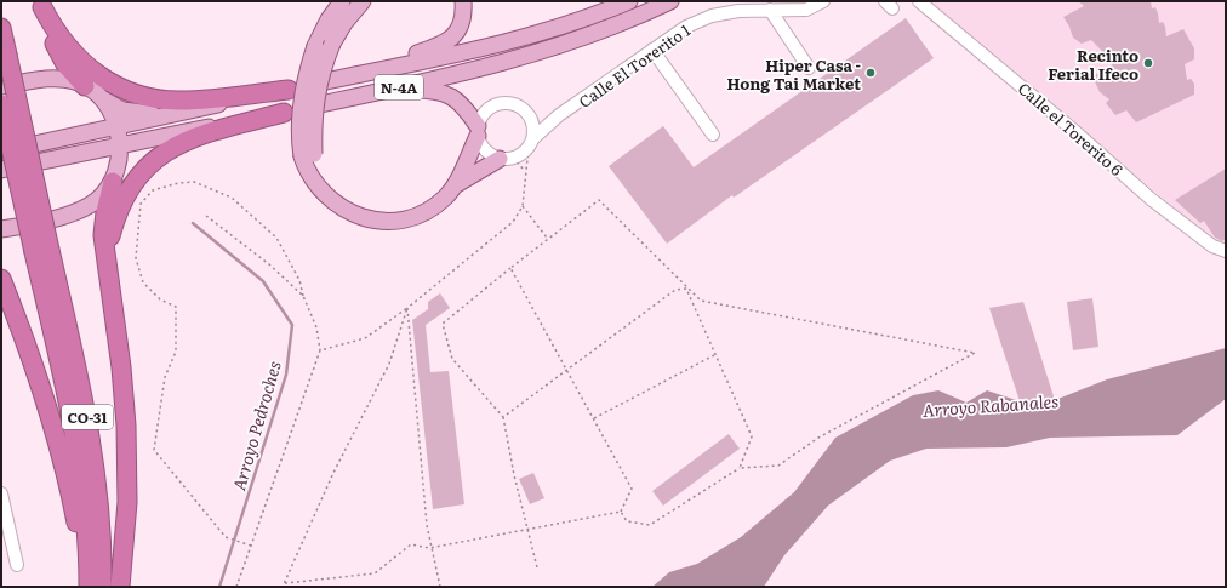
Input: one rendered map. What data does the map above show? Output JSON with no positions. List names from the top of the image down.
{
  "streets": {
    "highway": ["CO-31"],
    "main road": ["N-4A"],
    "street": ["Calle El Torerito 1", "Calle el Torerito 6"]
  },
  "water": ["Arroyo Rabanales", "Arroyo Pedroches"],
  "places": ["Recinto Ferial Ifeco", "Hiper Casa - Hong Tai Market"]
}
